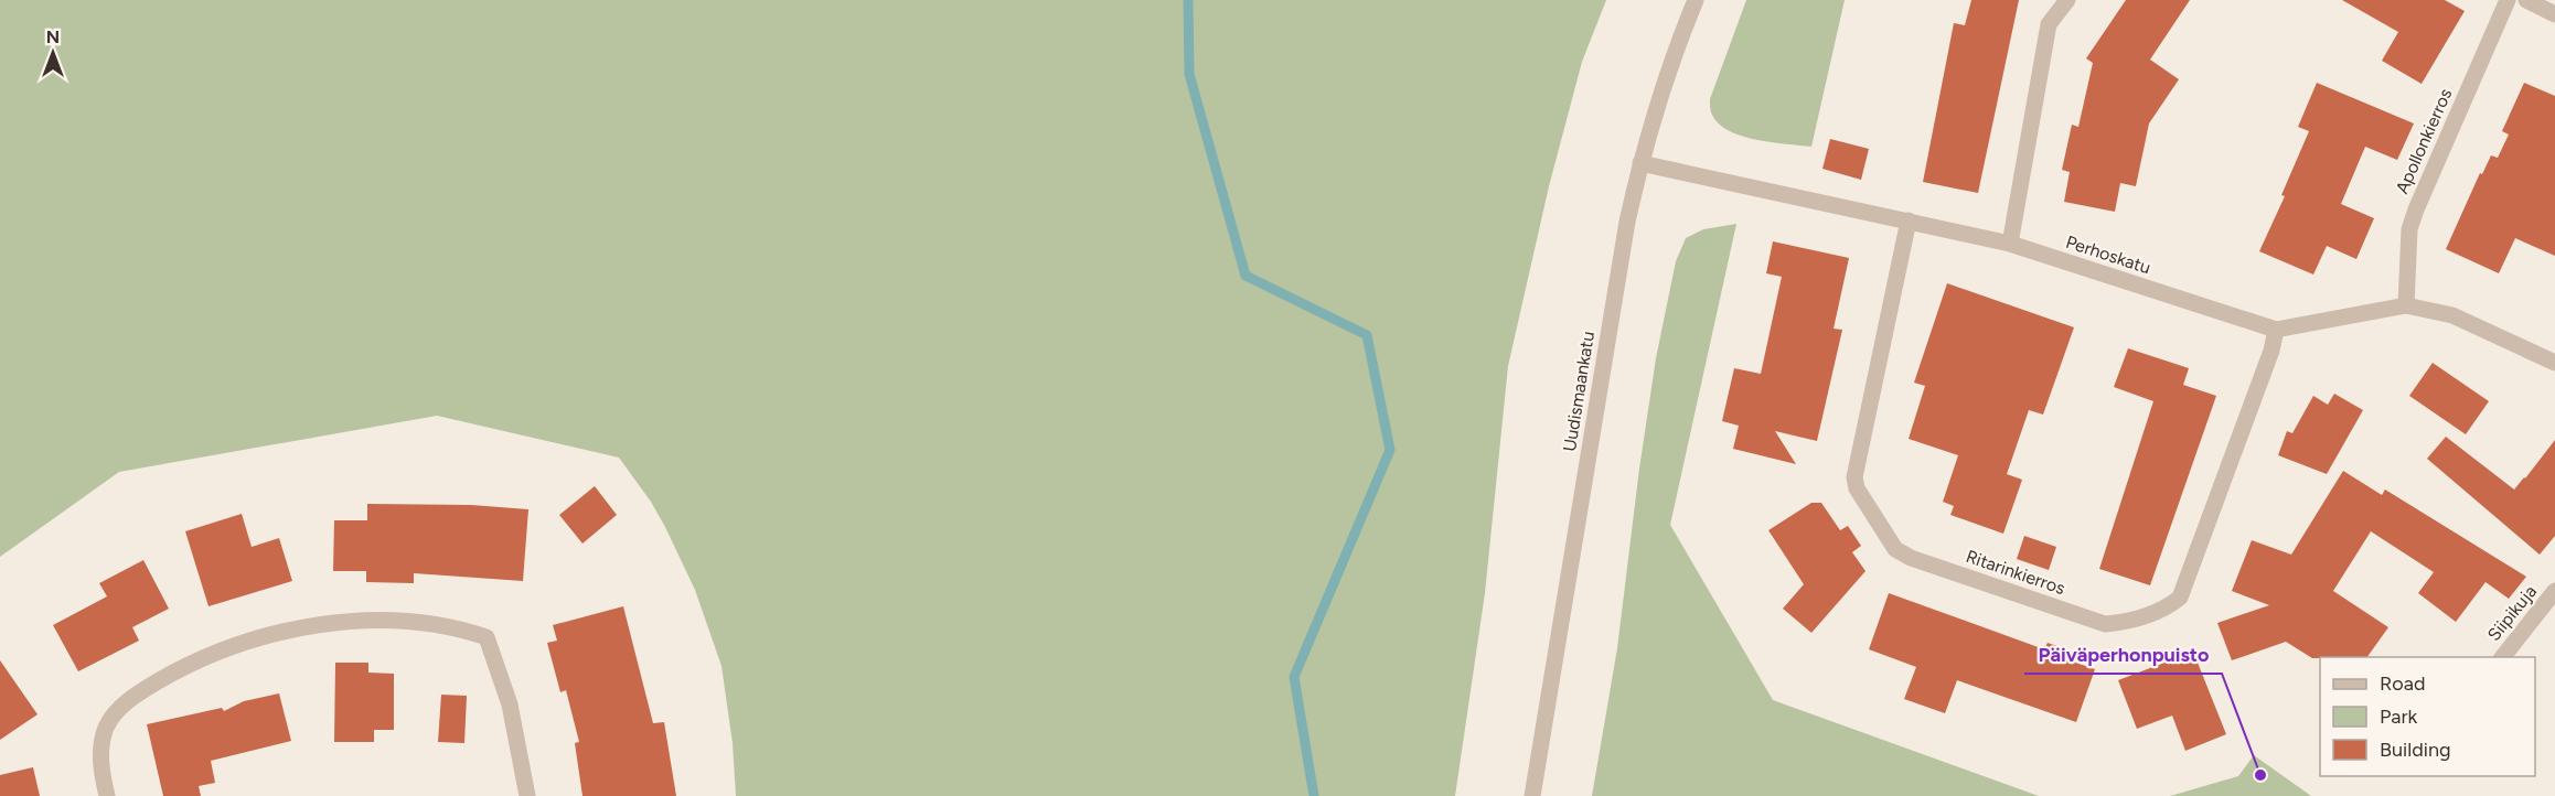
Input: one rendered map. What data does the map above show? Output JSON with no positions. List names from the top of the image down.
{
  "streets": {
    "street": [
      "Apollonkierros",
      "Perhoskatu",
      "Uudismaankatu",
      "Ritarinkierros",
      "Siipikuja"
    ]
  },
  "crossings": [
    ["Apollonkierros", "Perhoskatu"],
    ["Perhoskatu", "Uudismaankatu"],
    ["Perhoskatu", "Ritarinkierros"]
  ],
  "places": ["Päiväperhonpuisto"],
  "legend": ["Road", "Park", "Building"],
  "north": "top"
}
